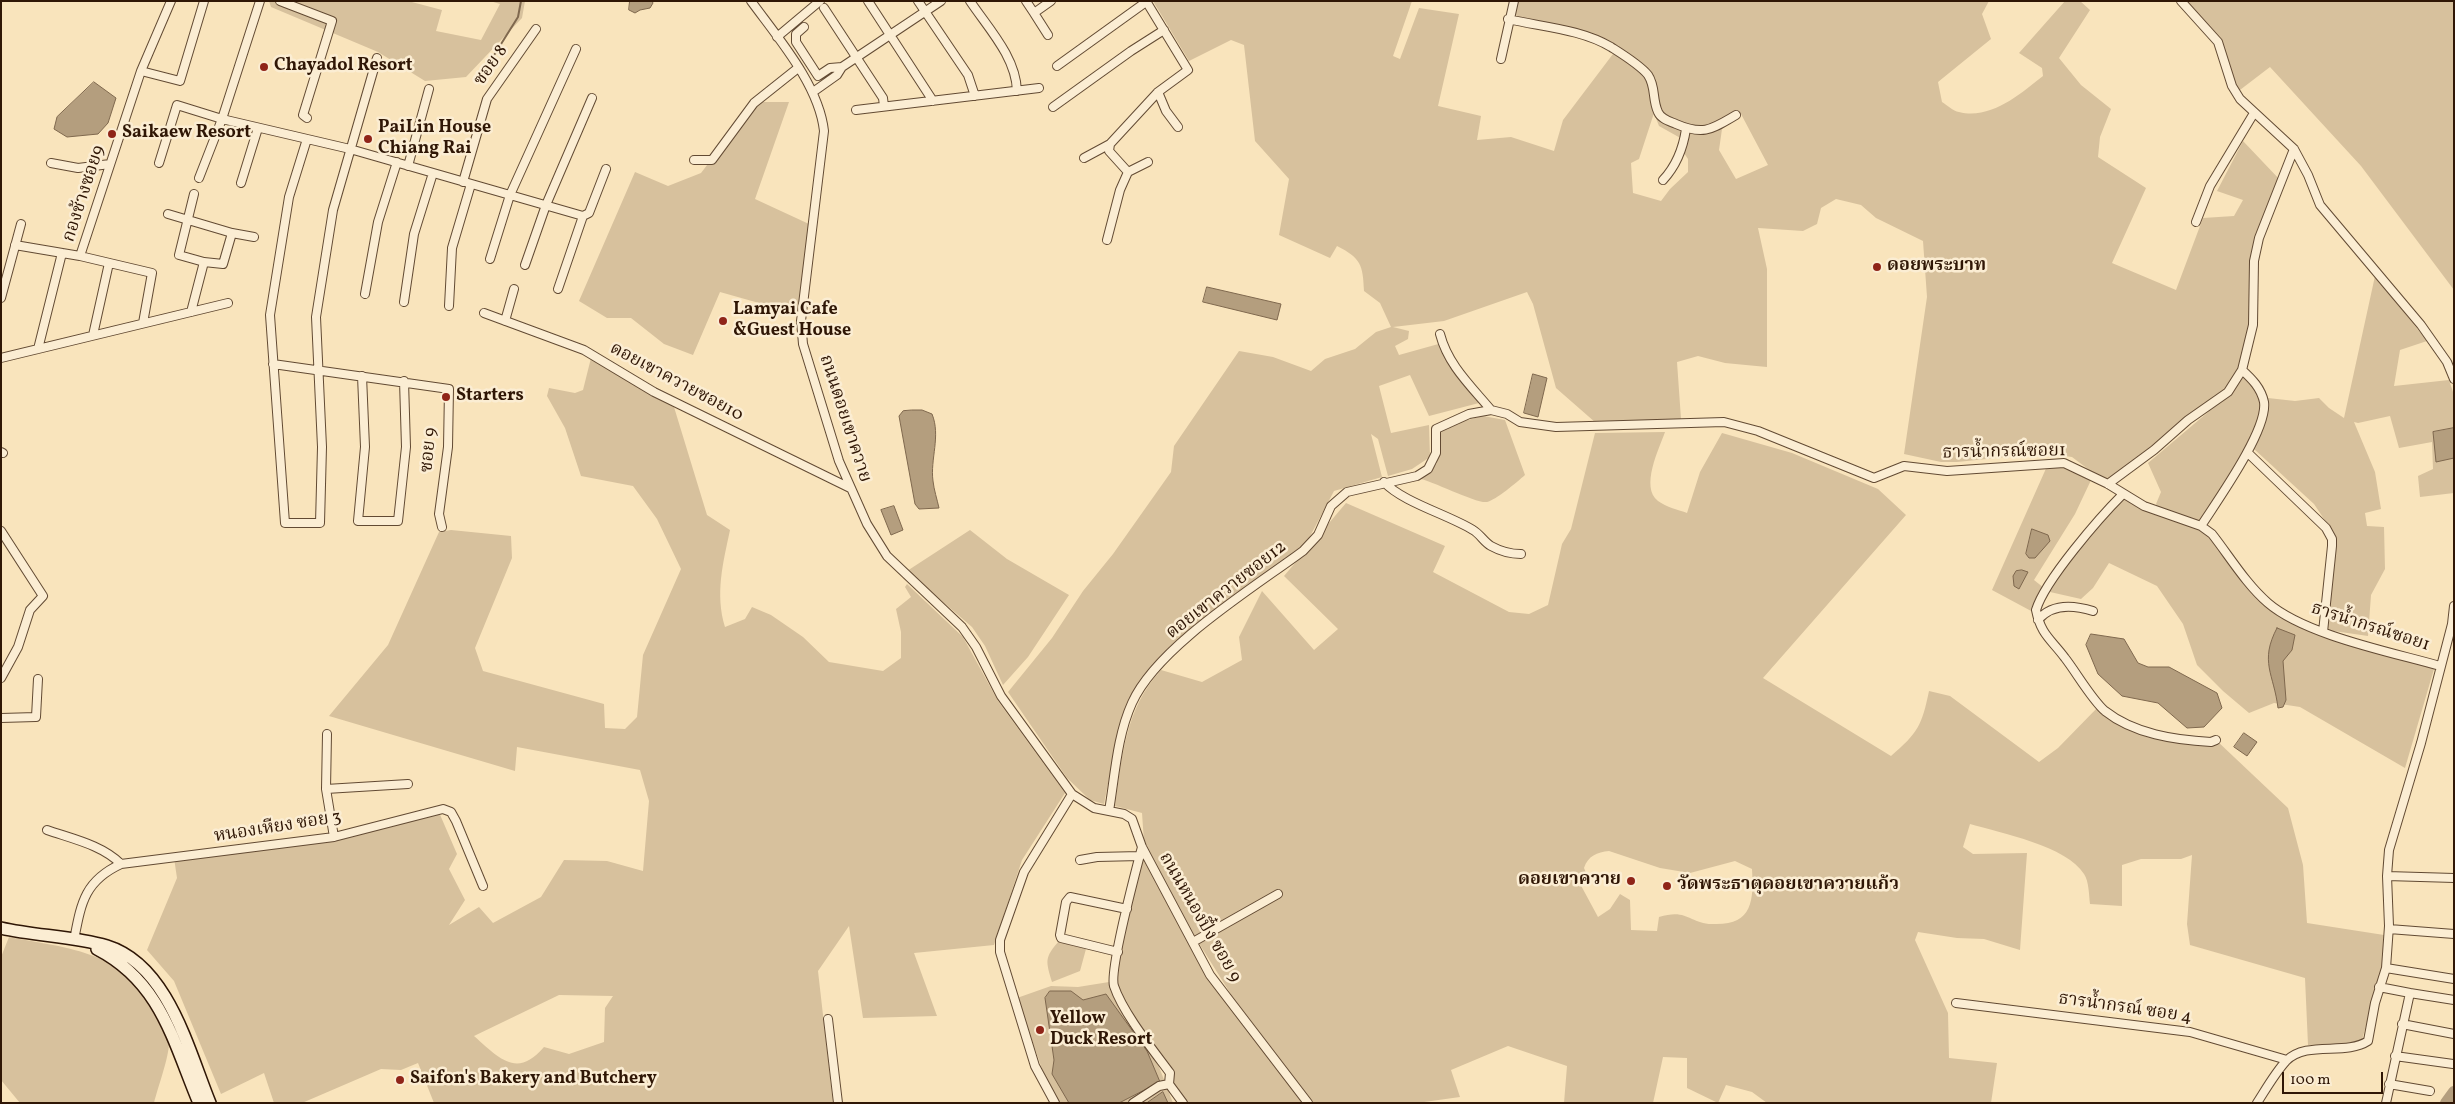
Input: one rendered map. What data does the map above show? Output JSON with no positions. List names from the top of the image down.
{
  "streets": {
    "street": [
      "ซอย 8",
      "กองช้างซอย9",
      "ดอยเขาควายซอย10",
      "ถนนดอยเขาควาย",
      "ซอย 9",
      "ธารน้ำกรณ์ซอย1",
      "ดอยเขาควายซอย12",
      "หนองเหียง ซอย 3",
      "ถนนหนองปึ๋ง ซอย 9",
      "ธารน้ำกรณ์ ซอย 4"
    ]
  },
  "crossings": [
    ["ดอยเขาควายซอย10", "ถนนดอยเขาควาย"],
    ["ถนนดอยเขาควาย", "ถนนหนองปึ๋ง ซอย 9"],
    ["ดอยเขาควายซอย12", "ถนนหนองปึ๋ง ซอย 9"]
  ],
  "places": [
    "Chayadol Resort",
    "Saikaew Resort",
    "PaiLin House Chiang Rai",
    "ดอยพระบาท",
    "Lamyai Cafe &Guest House",
    "Starters",
    "ดอยเขาควาย",
    "วัดพระธาตุดอยเขาควายแก้ว",
    "Yellow Duck Resort",
    "Saifon's Bakery and Butchery"
  ],
  "scale_bar": "100 m"
}
